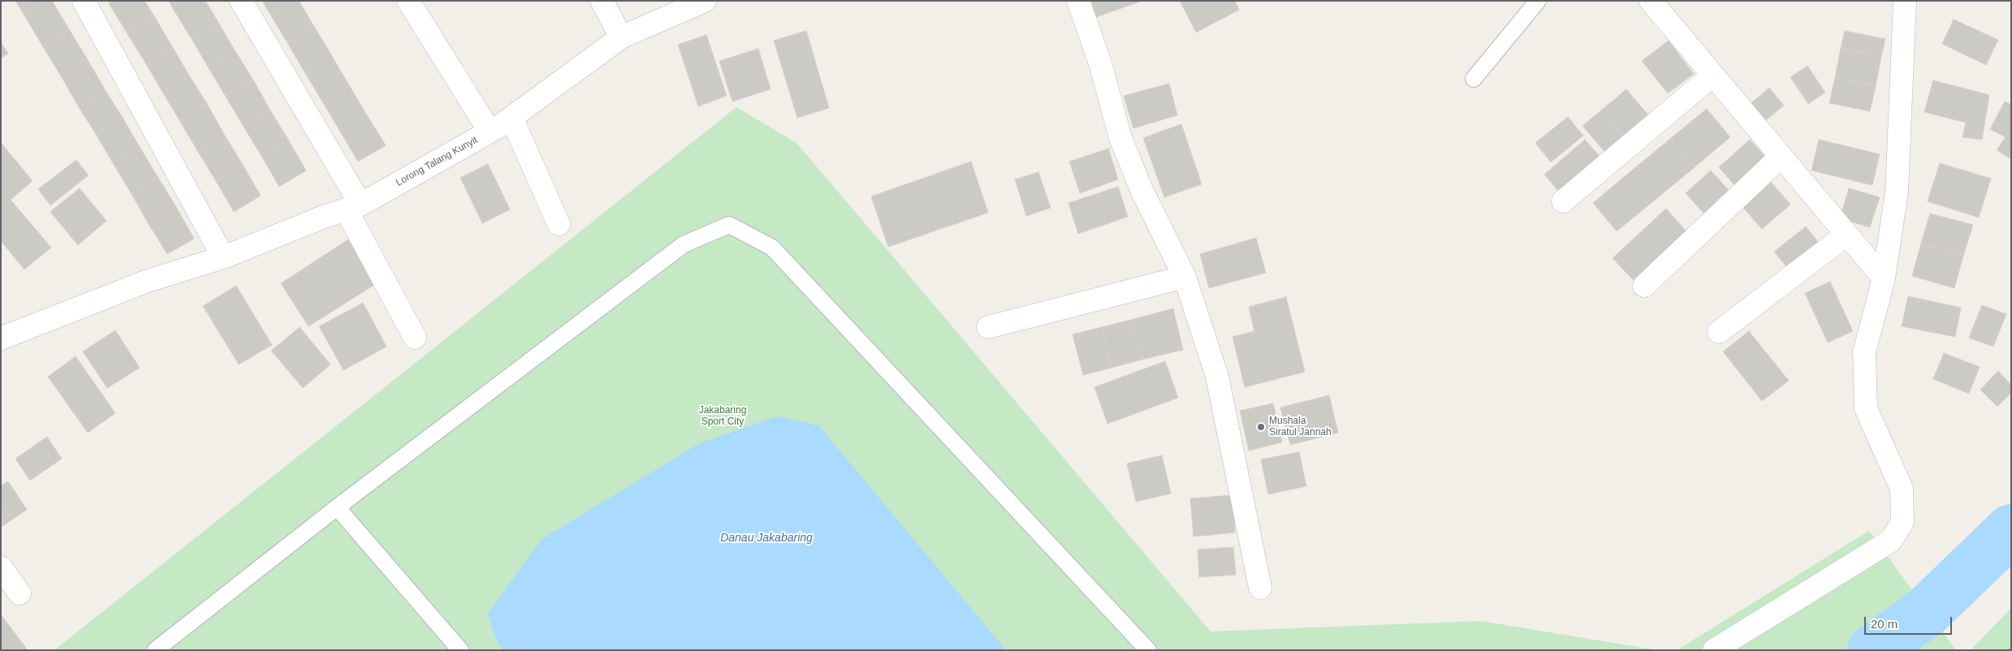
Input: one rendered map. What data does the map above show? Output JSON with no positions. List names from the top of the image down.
{
  "streets": {
    "street": ["Lorong Talang Kunyit"]
  },
  "water": ["Danau Jakabaring"],
  "parks": ["Jakabaring Sport City"],
  "places": ["Mushala Siratul Jannah"],
  "scale_bar": "20 m"
}
